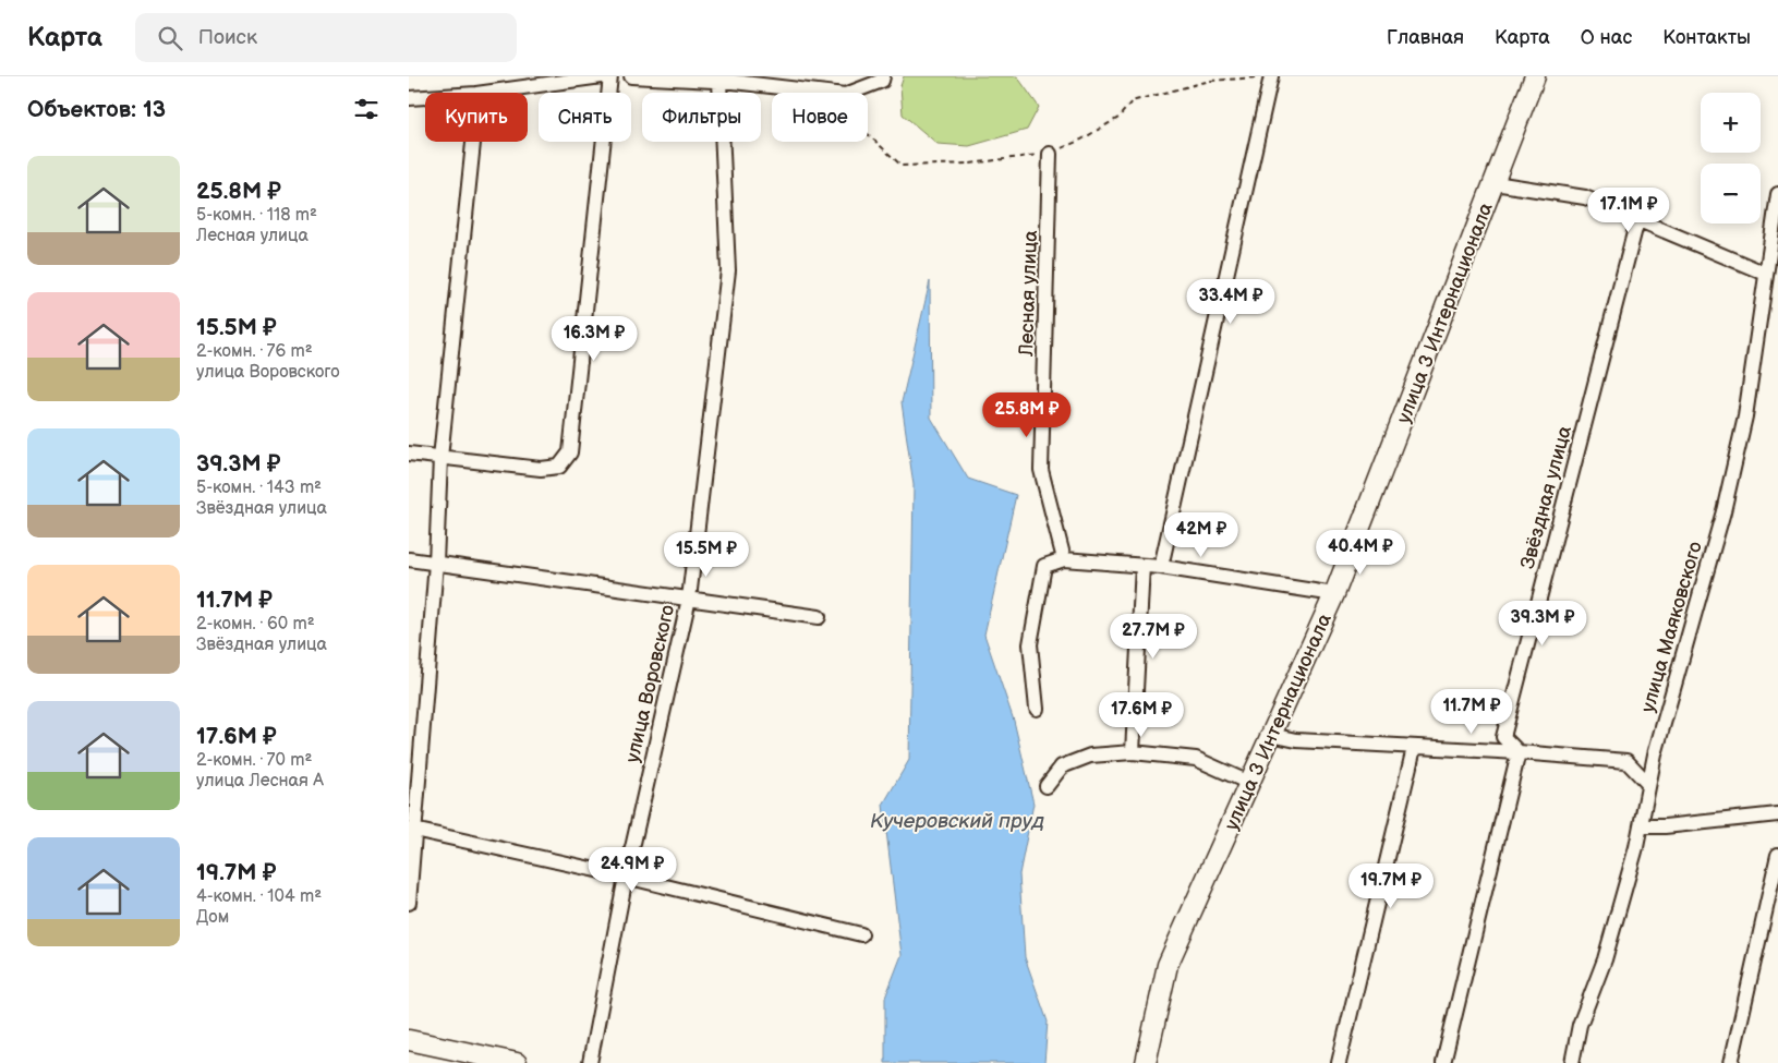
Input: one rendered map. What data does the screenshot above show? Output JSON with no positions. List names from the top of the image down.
{
  "streets": {
    "street": [
      "Лесная улица",
      "улица 3 Интернационала",
      "Звёздная улица",
      "улица Маяковского",
      "улица Воровского"
    ]
  },
  "water": ["Кучеровский пруд"],
  "page": {
    "header": "Карта",
    "search": "Поиск",
    "nav": [
      "Главная",
      "Карта",
      "О нас",
      "Контакты"
    ],
    "heading": "Объектов: 13",
    "map_buttons": ["+", "−"],
    "chip": [
      "Купить",
      "Снять",
      "Фильтры",
      "Новое"
    ],
    "list": [
      {
        "name": "25.8M ₽",
        "note": "5-комн. · 118 m² · Лесная улица"
      },
      {
        "name": "15.5M ₽",
        "note": "2-комн. · 76 m² · улица Воровского"
      },
      {
        "name": "39.3M ₽",
        "note": "5-комн. · 143 m² · Звёздная улица"
      },
      {
        "name": "11.7M ₽",
        "note": "2-комн. · 60 m² · Звёздная улица"
      },
      {
        "name": "17.6M ₽",
        "note": "2-комн. · 70 m² · улица Лесная А"
      },
      {
        "name": "19.7M ₽",
        "note": "4-комн. · 104 m² · Дом"
      }
    ],
    "price": [
      "17.1M ₽",
      "33.4M ₽",
      "16.3M ₽",
      "25.8M ₽",
      "42M ₽",
      "40.4M ₽",
      "15.5M ₽",
      "39.3M ₽",
      "27.7M ₽",
      "11.7M ₽",
      "17.6M ₽",
      "24.9M ₽",
      "19.7M ₽"
    ]
  }
}
